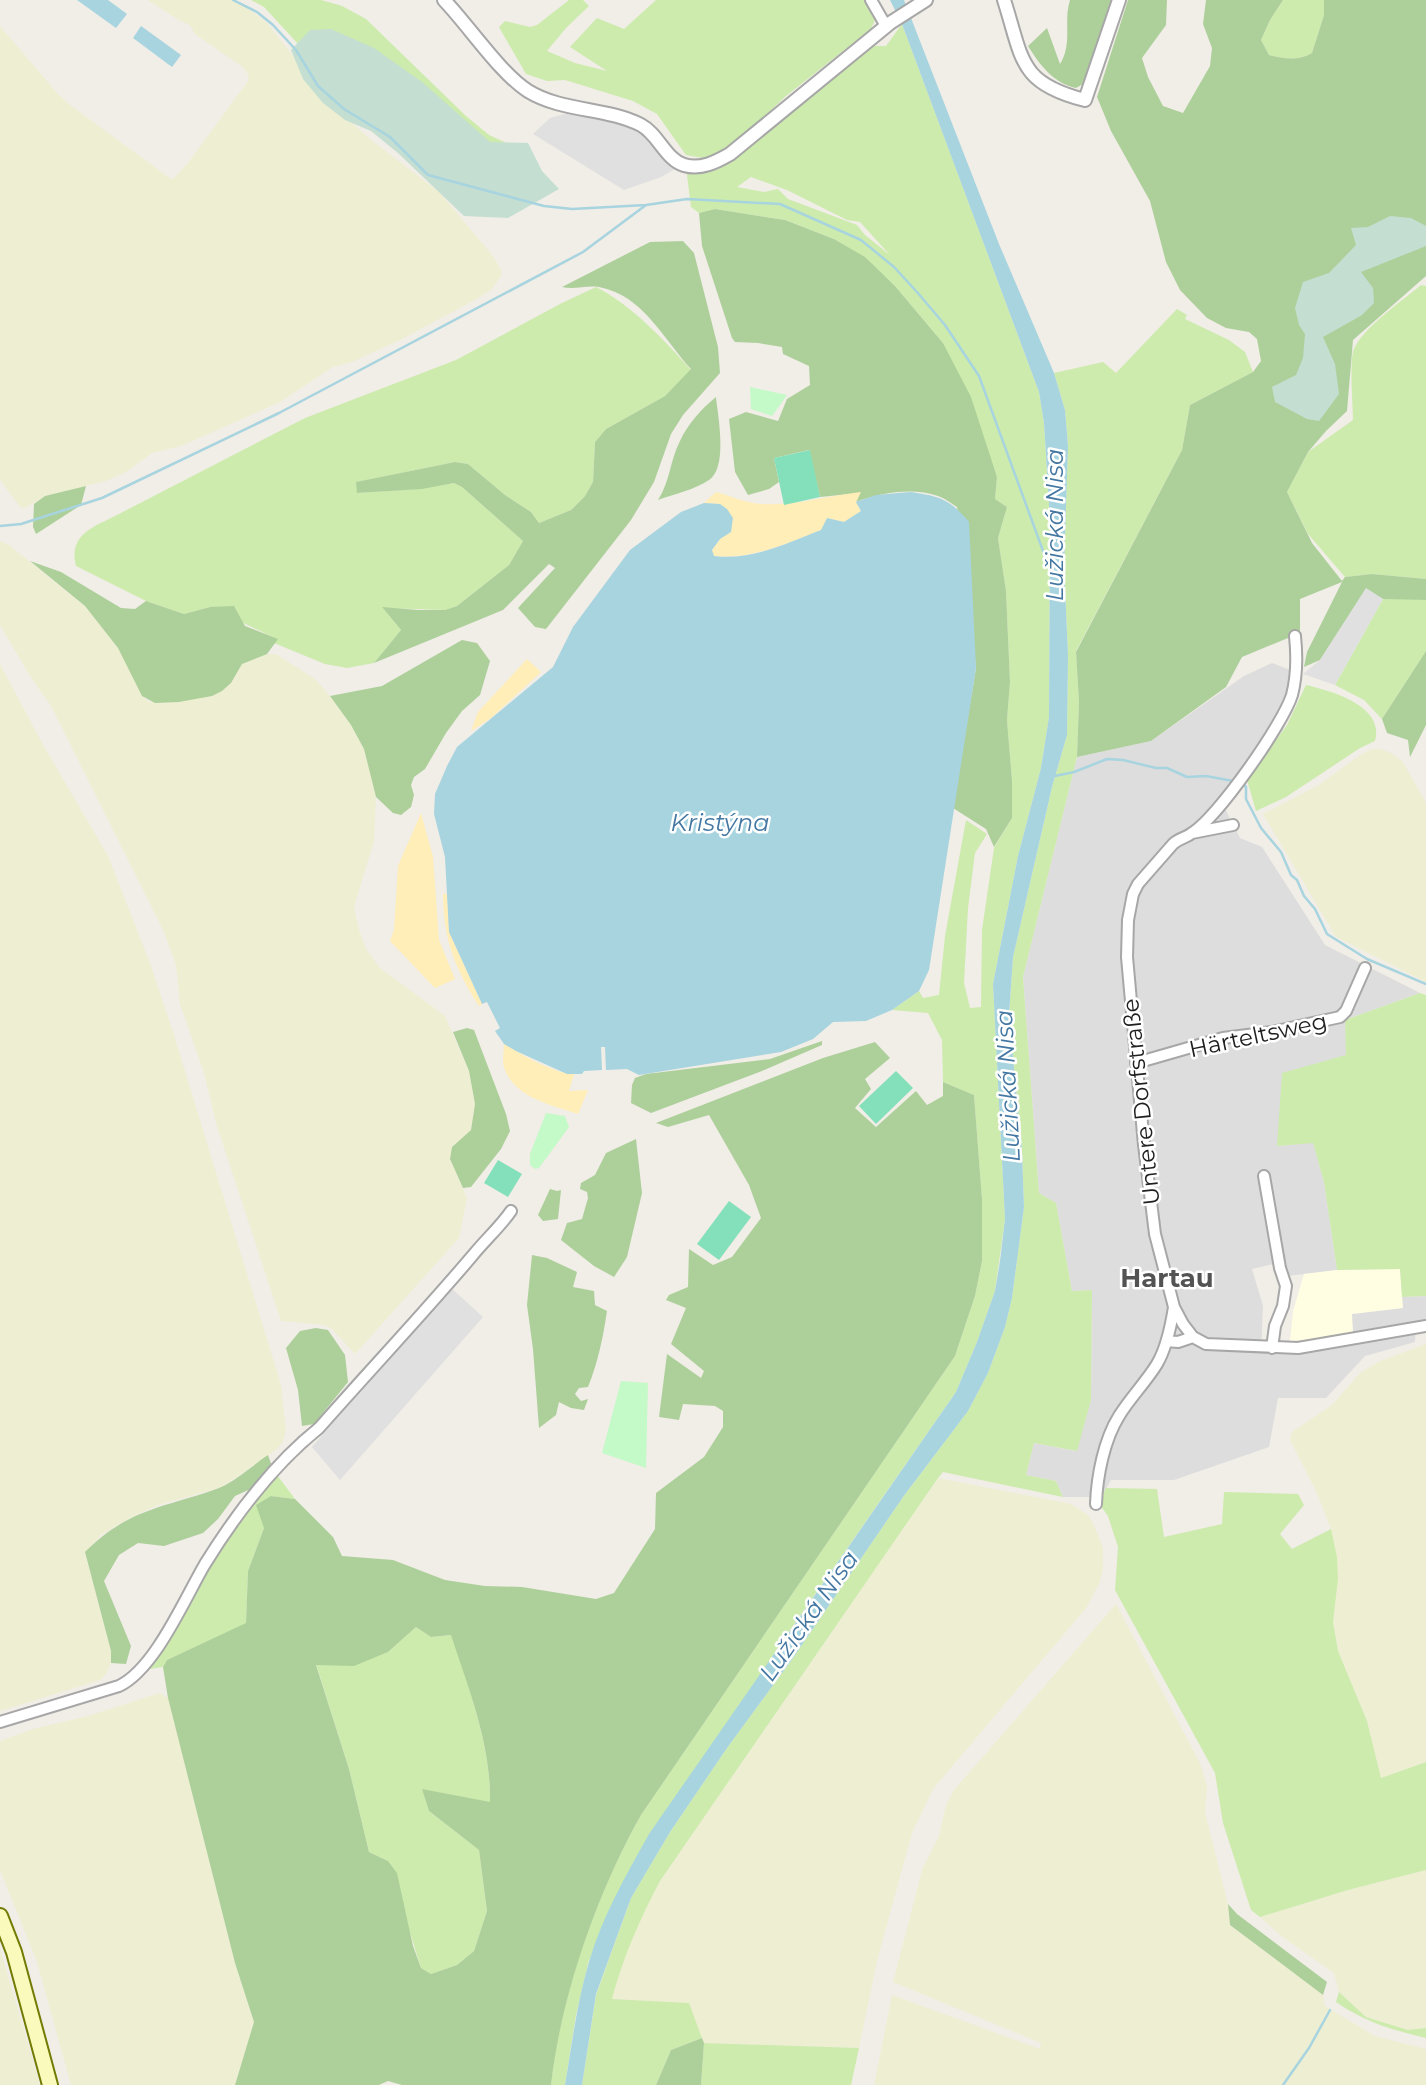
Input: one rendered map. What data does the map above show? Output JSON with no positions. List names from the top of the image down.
{
  "streets": {
    "street": ["Härteltsweg", "Untere Dorfstraße"]
  },
  "crossings": [
    ["Härteltsweg", "Untere Dorfstraße"]
  ],
  "districts": ["Hartau"],
  "water": ["Lužická Nisa", "Kristýna"]
}
